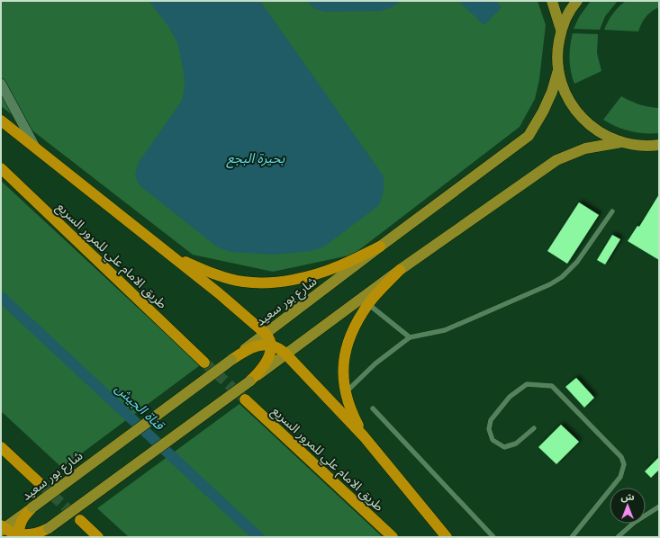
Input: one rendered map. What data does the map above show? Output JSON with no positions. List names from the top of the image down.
{
  "streets": {
    "highway": ["طريق الامام علي للمرور السريع"],
    "main road": ["شارع بور سعيد"]
  },
  "water": ["بحيرة البجع", "قناة الجيش"],
  "north": "top"
}
